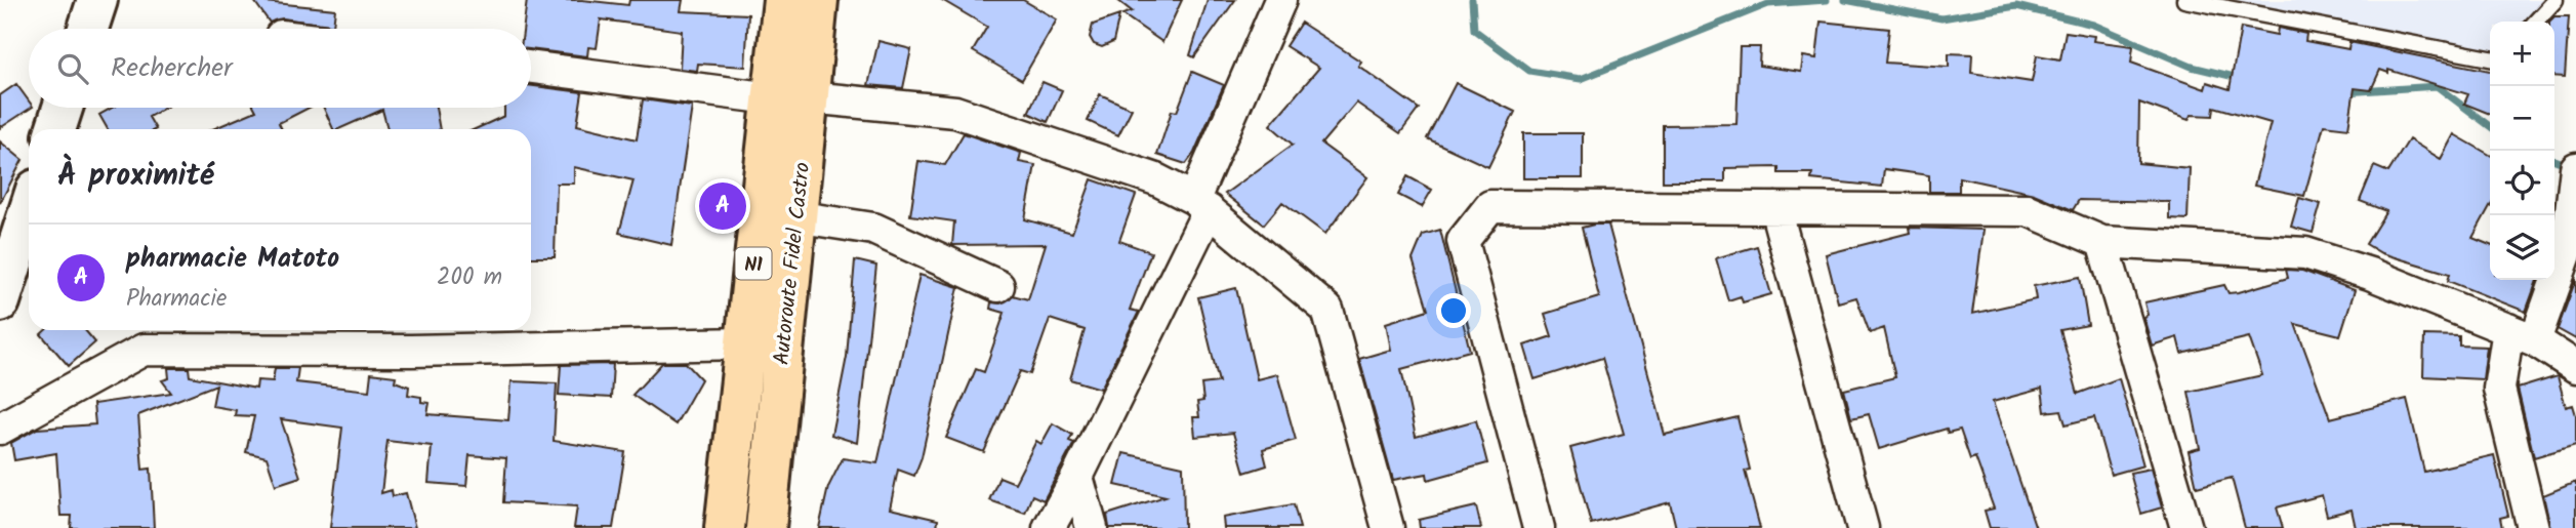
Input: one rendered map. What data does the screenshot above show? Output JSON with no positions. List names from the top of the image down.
{
  "streets": {
    "highway": ["N1", "Autoroute Fidel Castro"]
  },
  "page": {
    "map_buttons": ["+", "−"],
    "search": "Rechercher",
    "heading": "À proximité",
    "pins": "A",
    "list": [
      {
        "mark": "A",
        "name": "pharmacie Matoto",
        "note": "Pharmacie",
        "value": "200 m"
      }
    ]
  }
}
